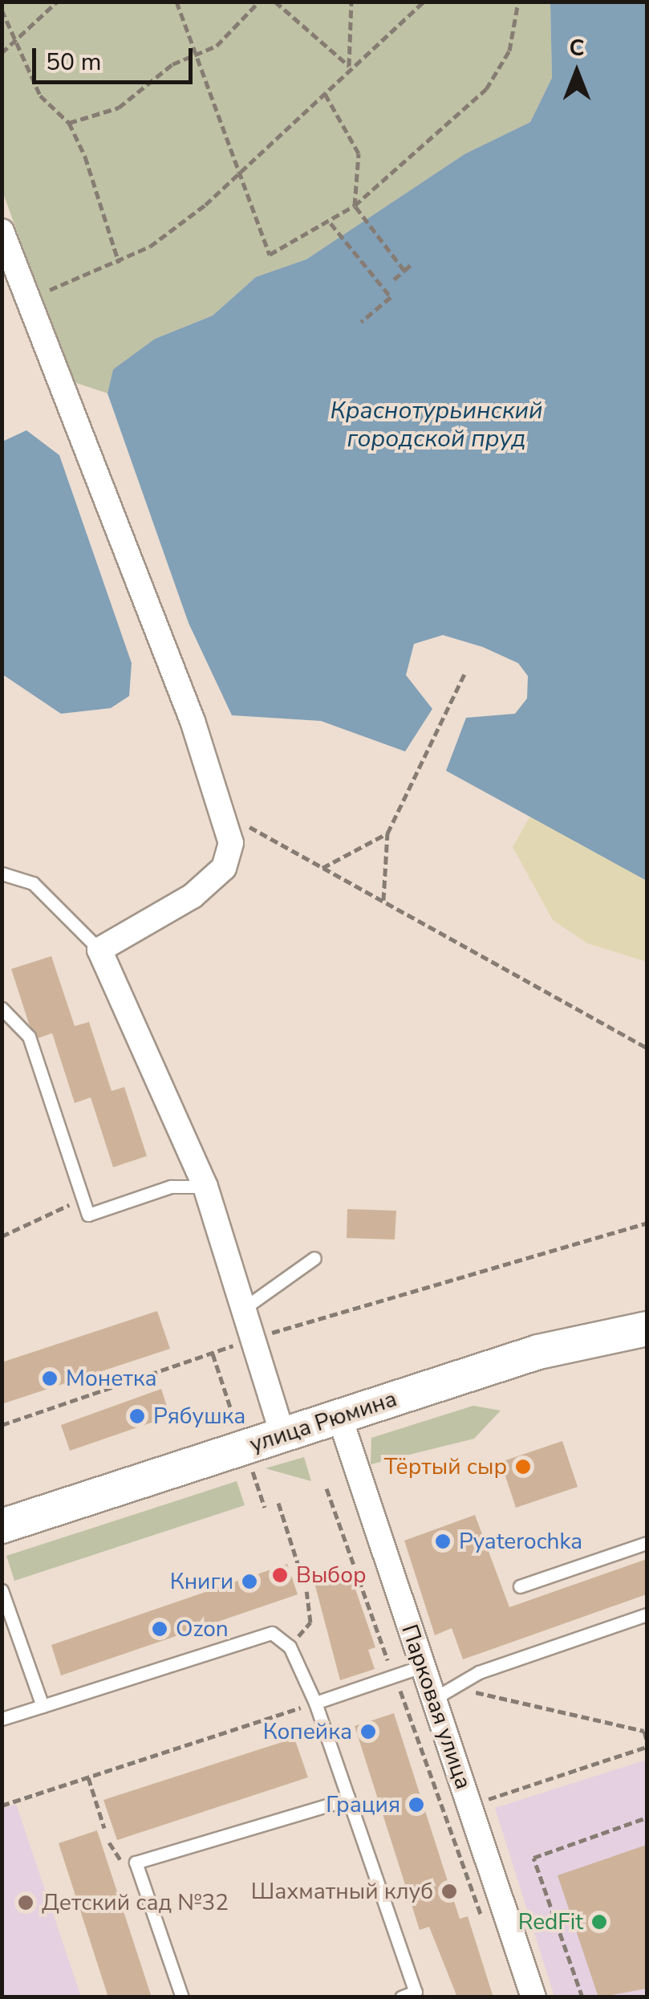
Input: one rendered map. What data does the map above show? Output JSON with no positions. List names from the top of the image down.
{
  "streets": {
    "main road": ["улица Рюмина"],
    "street": ["Парковая улица"]
  },
  "crossings": [
    ["улица Рюмина", "Парковая улица"]
  ],
  "water": ["Краснотурьинский городской пруд"],
  "places": [
    "Монетка",
    "Рябушка",
    "Тёртый сыр",
    "Pyaterochka",
    "Выбор",
    "Книги",
    "Ozon",
    "Копейка",
    "Грация",
    "Шахматный клуб",
    "Детский сад №32",
    "RedFit"
  ],
  "scale_bar": "50 m",
  "north": "top"
}
